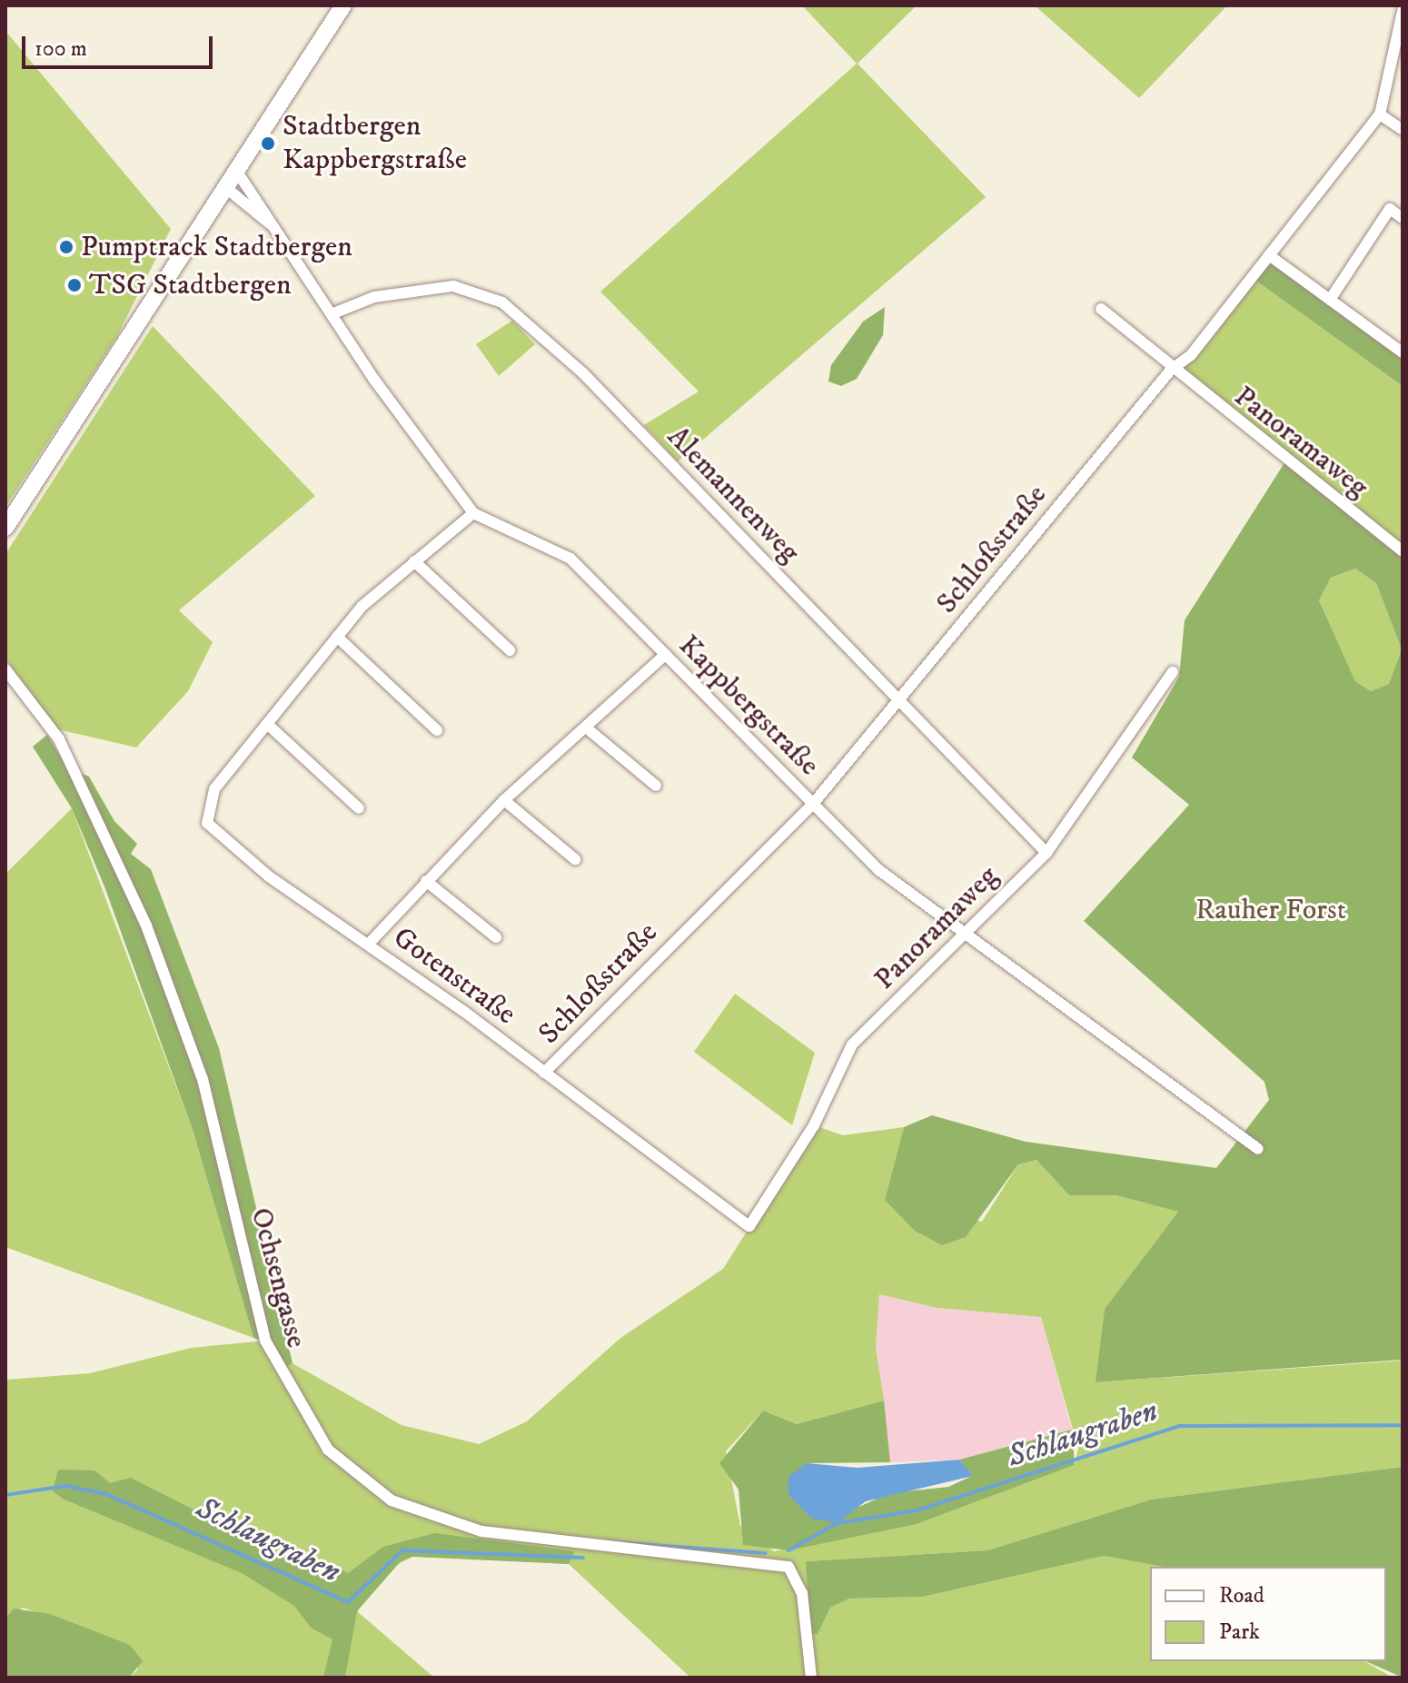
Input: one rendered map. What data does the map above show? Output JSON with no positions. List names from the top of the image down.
{
  "streets": {
    "street": [
      "Panoramaweg",
      "Alemannenweg",
      "Schloßstraße",
      "Kappbergstraße",
      "Gotenstraße",
      "Ochsengasse"
    ]
  },
  "crossings": [
    ["Panoramaweg", "Alemannenweg"],
    ["Panoramaweg", "Schloßstraße"],
    ["Panoramaweg", "Kappbergstraße"],
    ["Panoramaweg", "Gotenstraße"],
    ["Alemannenweg", "Schloßstraße"],
    ["Alemannenweg", "Kappbergstraße"],
    ["Schloßstraße", "Kappbergstraße"],
    ["Schloßstraße", "Gotenstraße"]
  ],
  "water": ["Schlaugraben"],
  "parks": ["Rauher Forst"],
  "places": ["Stadtbergen Kappbergstraße", "Pumptrack Stadtbergen", "TSG Stadtbergen"],
  "legend": ["Road", "Park"],
  "scale_bar": "100 m"
}
